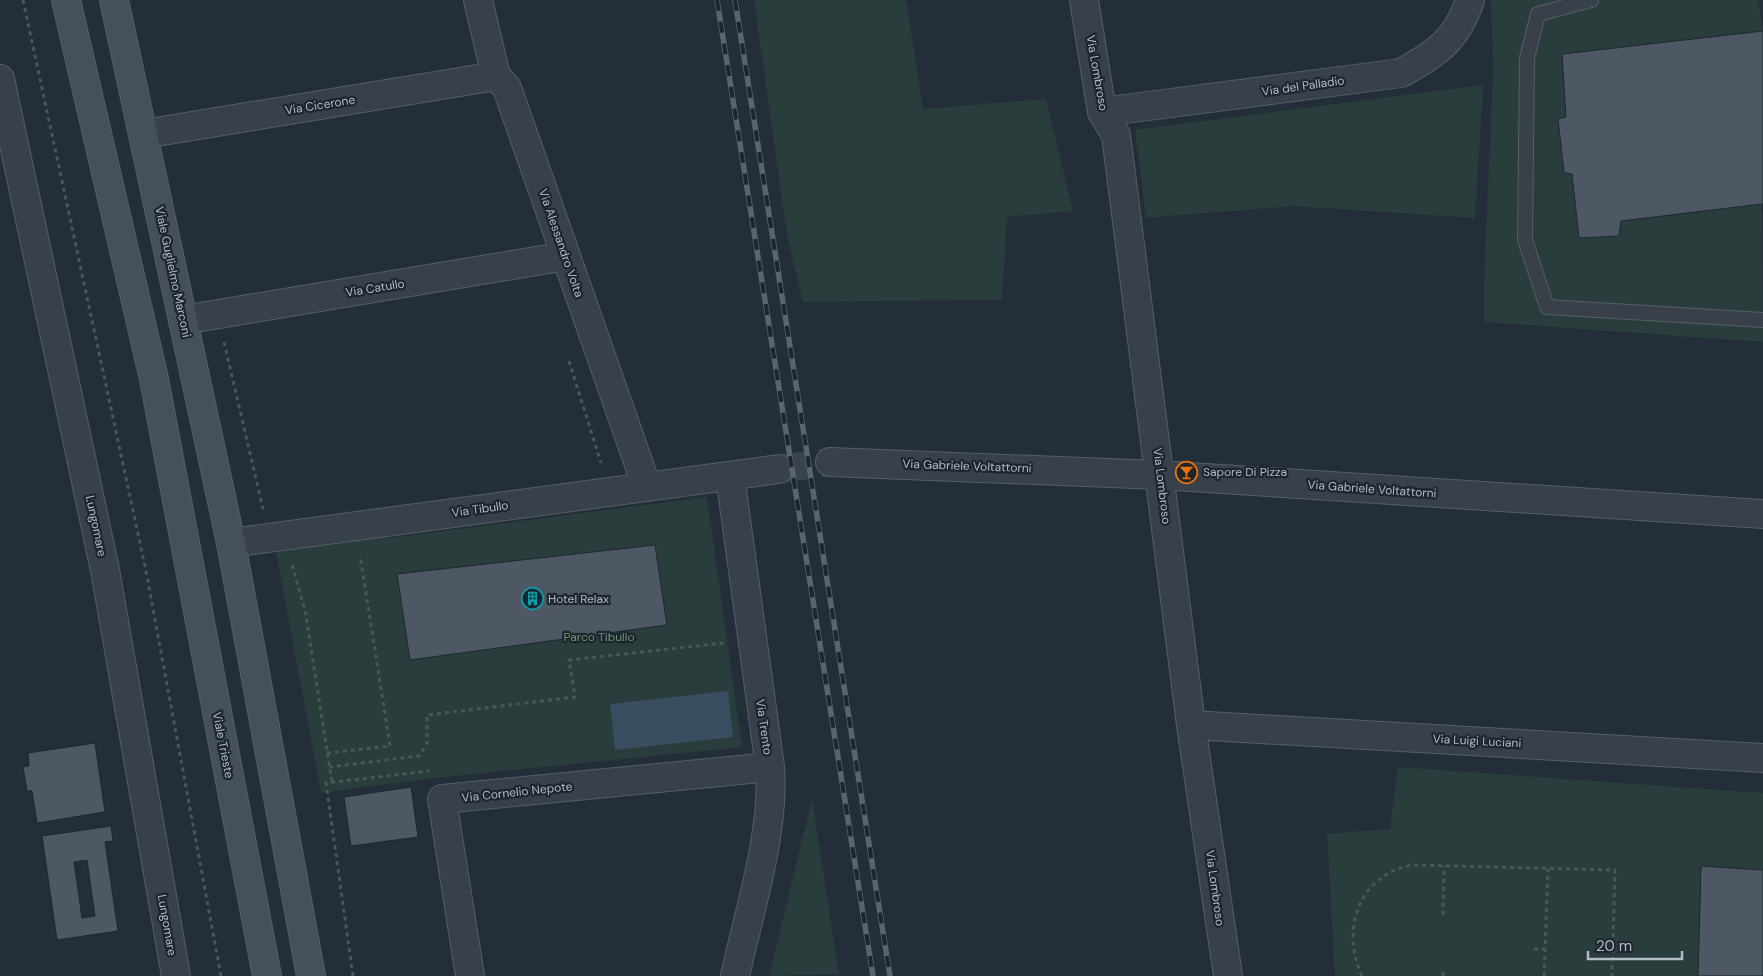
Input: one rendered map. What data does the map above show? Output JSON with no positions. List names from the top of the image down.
{
  "streets": {
    "street": [
      "Via Lombroso",
      "Via del Palladio",
      "Via Cicerone",
      "Via Alessandro Volta",
      "Viale Guglielmo Marconi",
      "Via Catullo",
      "Via Gabriele Voltattorni",
      "Via Tibullo",
      "Lungomare",
      "Via Trento",
      "Via Luigi Luciani",
      "Viale Trieste",
      "Via Cornelio Nepote"
    ]
  },
  "crossings": [
    ["Via Lombroso", "Via del Palladio"],
    ["Via Lombroso", "Via Gabriele Voltattorni"],
    ["Via Lombroso", "Via Luigi Luciani"],
    ["Via Cicerone", "Via Alessandro Volta"],
    ["Via Cicerone", "Viale Guglielmo Marconi"],
    ["Via Alessandro Volta", "Via Catullo"],
    ["Via Alessandro Volta", "Via Tibullo"],
    ["Viale Guglielmo Marconi", "Via Catullo"],
    ["Viale Guglielmo Marconi", "Via Tibullo"],
    ["Via Tibullo", "Via Trento"],
    ["Via Trento", "Via Cornelio Nepote"]
  ],
  "parks": ["Parco Tibullo"],
  "places": {
    "bar": ["Sapore Di Pizza"],
    "building": ["Hotel Relax"]
  },
  "scale_bar": "20 m"
}
